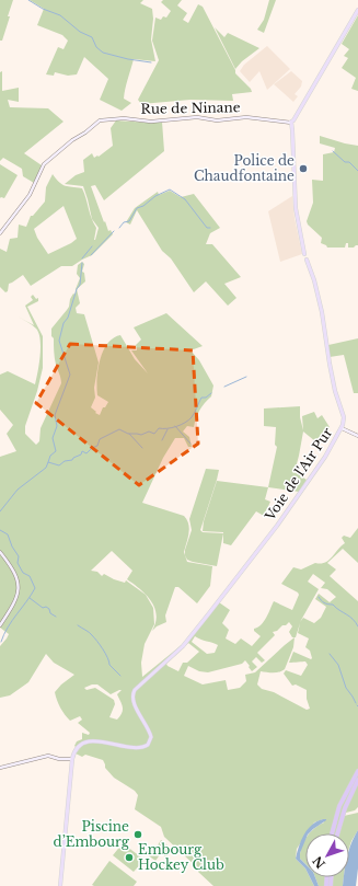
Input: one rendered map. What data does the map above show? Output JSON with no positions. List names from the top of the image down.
{
  "streets": {
    "main road": ["Voie de l'Air Pur"],
    "street": ["Rue de Ninane"]
  },
  "crossings": [
    ["Rue de Ninane", "Voie de l'Air Pur"]
  ],
  "places": ["Police de Chaudfontaine", "Piscine d’Embourg", "Embourg Hockey Club"],
  "north": "bottom left"
}
